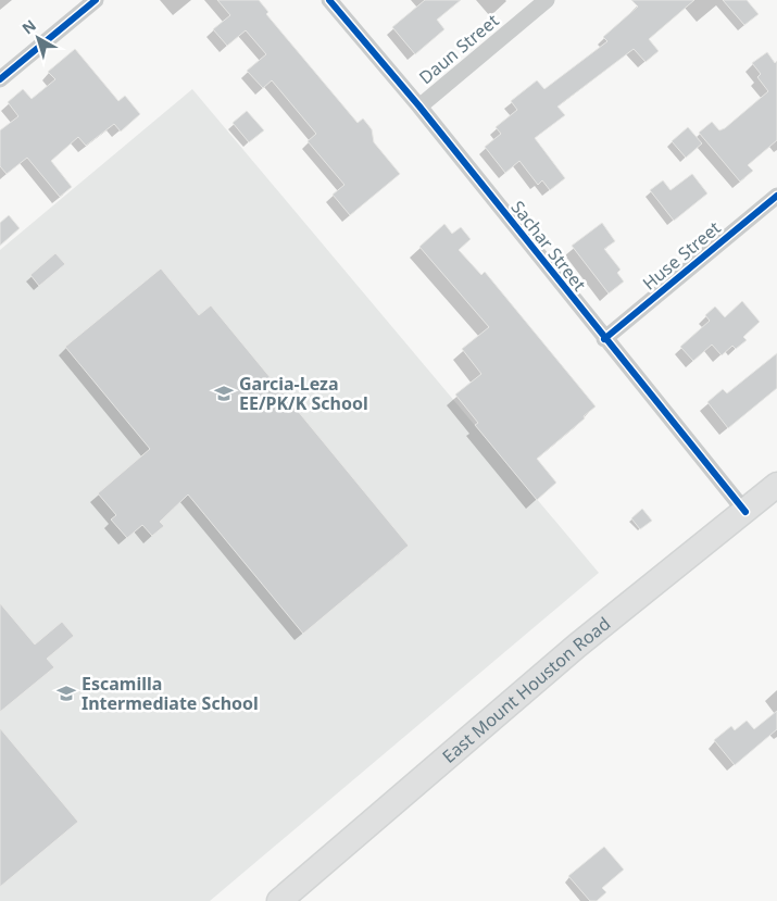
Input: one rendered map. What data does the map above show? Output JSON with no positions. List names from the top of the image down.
{
  "streets": {
    "main road": ["East Mount Houston Road"],
    "street": ["Daun Street", "Sachar Street", "Huse Street"]
  },
  "crossings": [
    ["Daun Street", "Sachar Street"],
    ["Sachar Street", "Huse Street"],
    ["Sachar Street", "East Mount Houston Road"]
  ],
  "places": {
    "school or university": ["Garcia-Leza EE/PK/K School", "Escamilla Intermediate School"]
  },
  "north": "top left"
}
